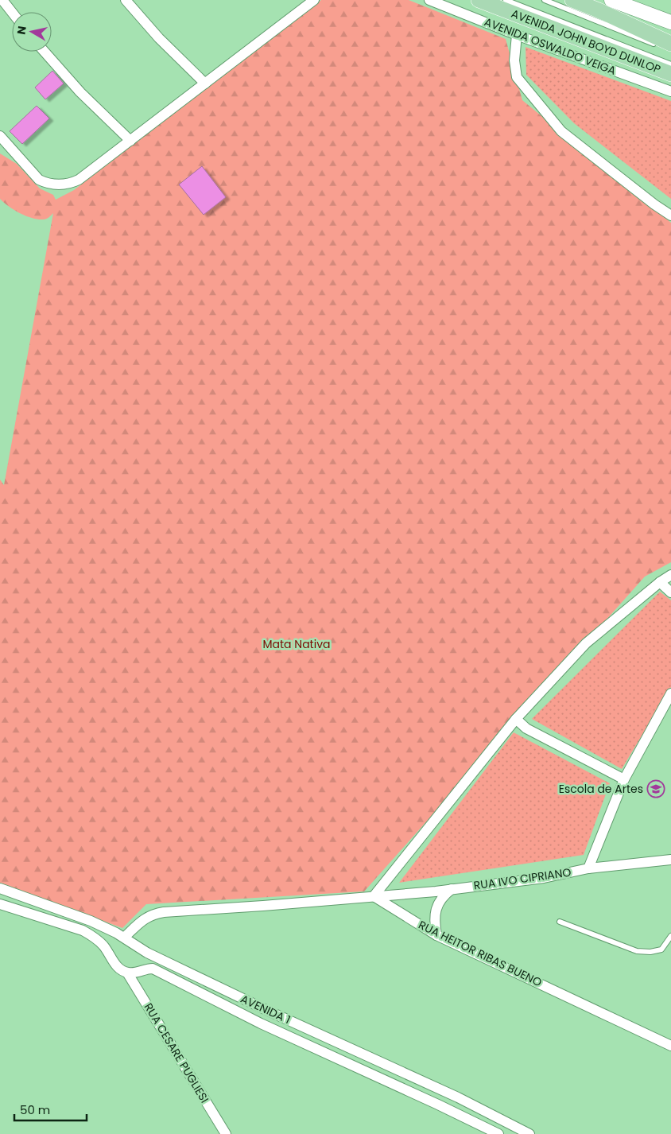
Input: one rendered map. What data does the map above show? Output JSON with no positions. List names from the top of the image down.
{
  "streets": {
    "main road": ["AVENIDA JOHN BOYD DUNLOP"],
    "street": [
      "AVENIDA OSWALDO VEIGA",
      "RUA IVO CIPRIANO",
      "RUA HEITOR RIBAS BUENO",
      "AVENIDA 1",
      "RUA CESARE PUGLIESI"
    ]
  },
  "crossings": [
    ["RUA IVO CIPRIANO", "RUA HEITOR RIBAS BUENO"],
    ["AVENIDA 1", "RUA CESARE PUGLIESI"]
  ],
  "parks": ["Mata Nativa"],
  "places": {
    "school or university": ["Escola de Artes"]
  },
  "scale_bar": "50 m",
  "north": "left"
}
